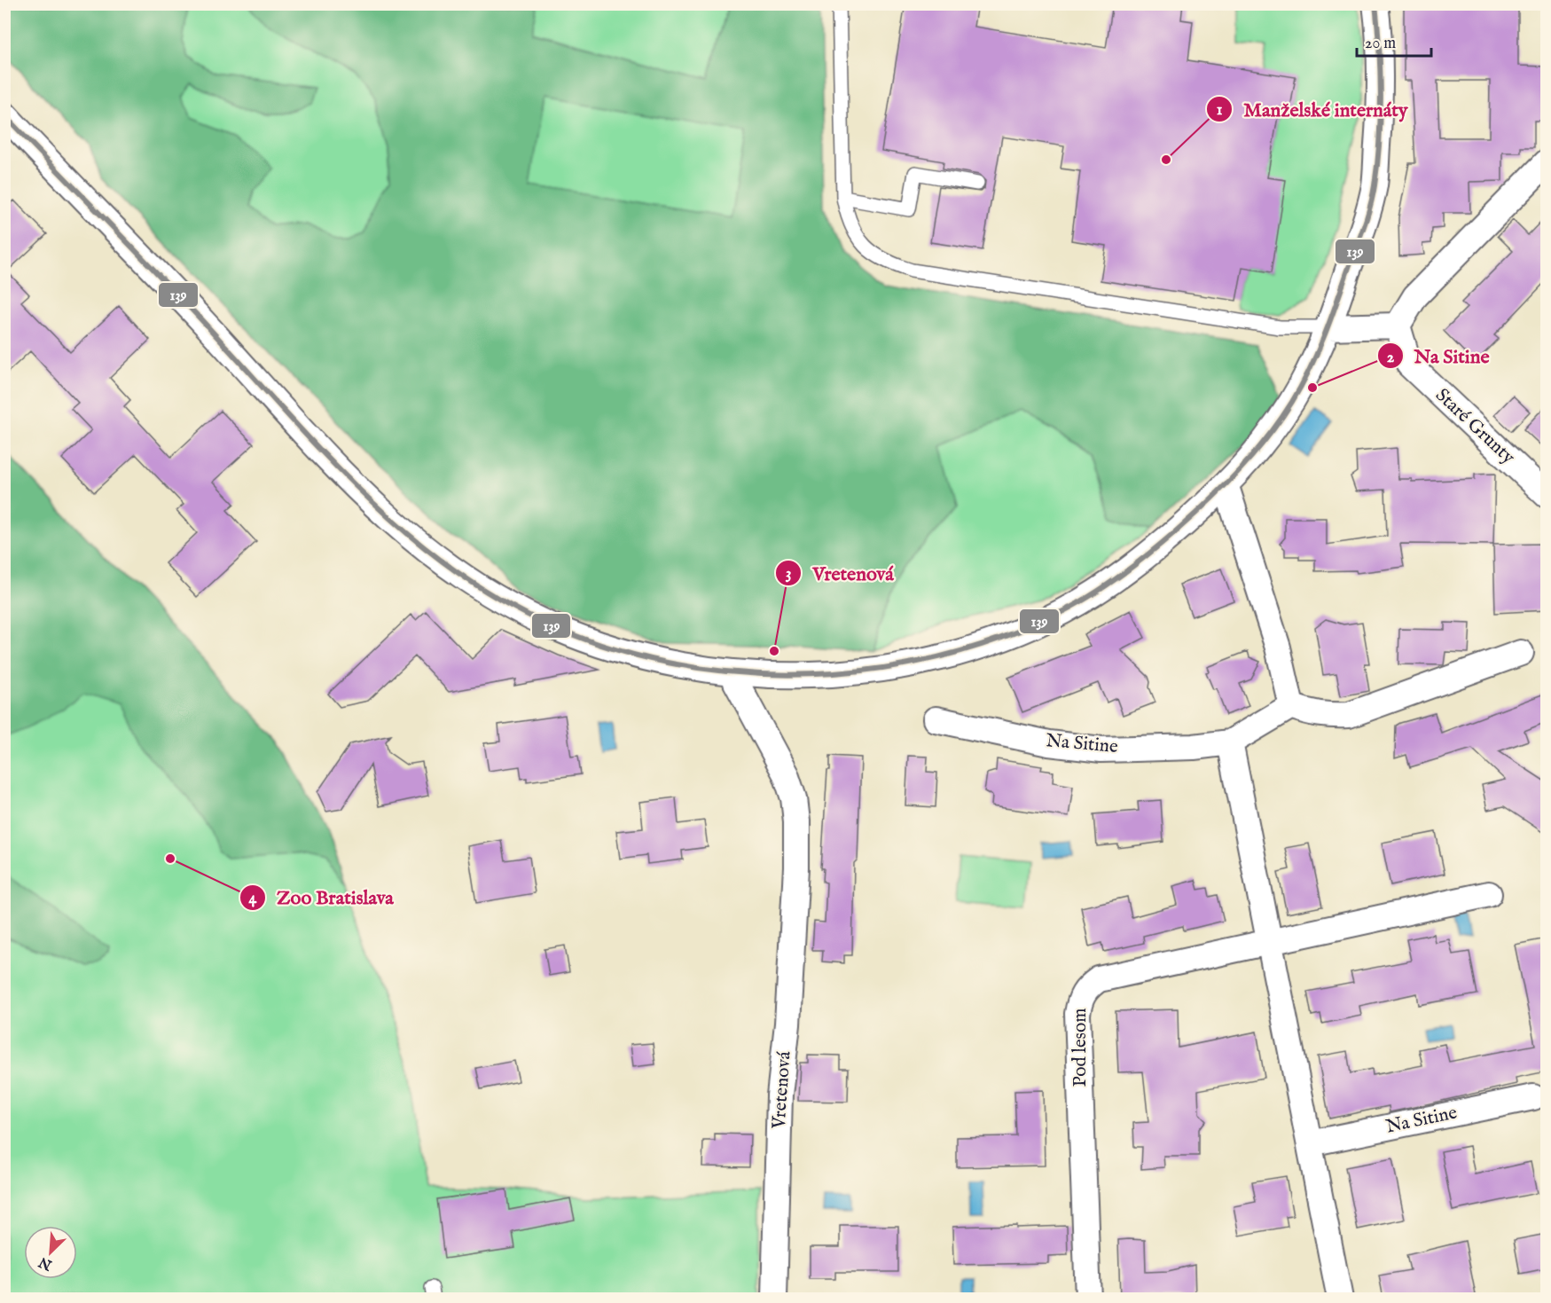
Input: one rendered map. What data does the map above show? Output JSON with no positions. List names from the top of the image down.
{
  "streets": {
    "street": [
      "Staré Grunty",
      "Na Sitine",
      "Pod lesom",
      "Vretenová"
    ]
  },
  "places": [
    "Manželské internáty",
    "Na Sitine",
    "Vretenová",
    "Zoo Bratislava"
  ],
  "lines": ["transit line 139"],
  "scale_bar": "20 m",
  "north": "bottom left"
}
